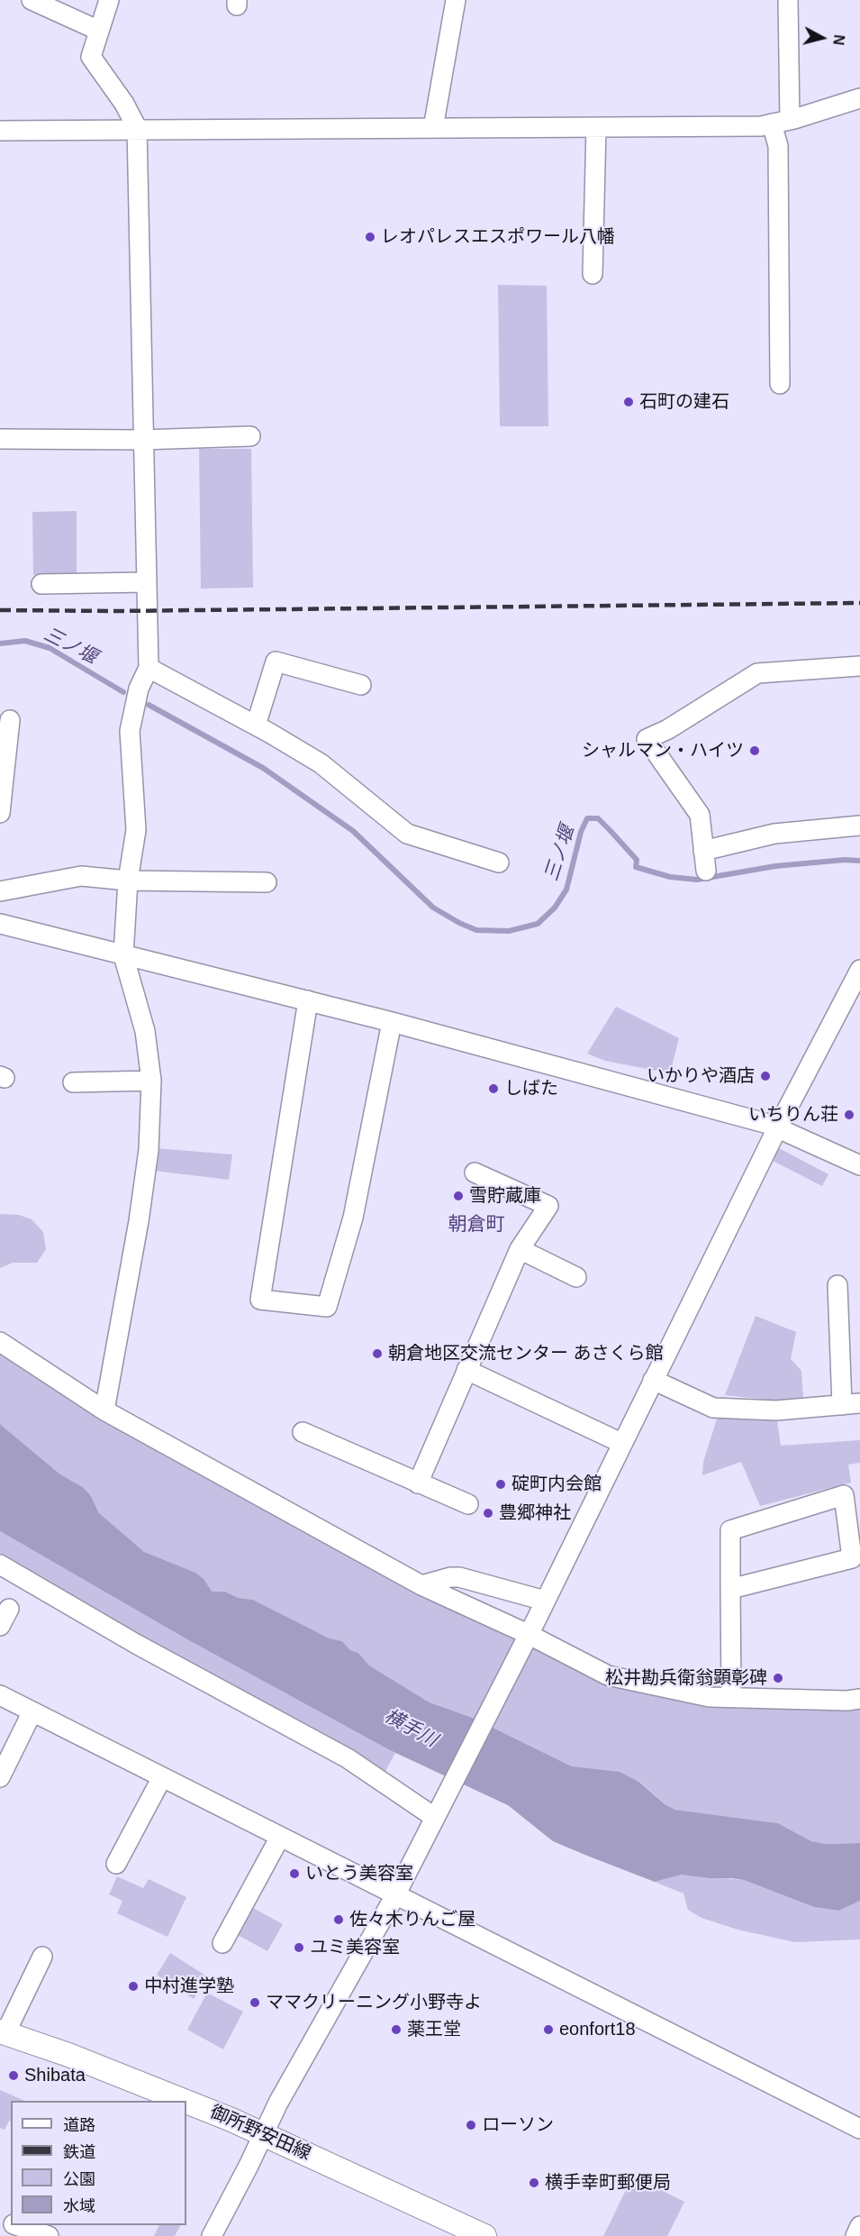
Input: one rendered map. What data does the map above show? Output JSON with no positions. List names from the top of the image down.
{
  "streets": {
    "main road": ["御所野安田線"]
  },
  "districts": ["朝倉町"],
  "water": ["三ノ堰", "横手川"],
  "places": [
    "レオパレスエスポワール八幡",
    "石町の建石",
    "シャルマン・ハイツ",
    "いかりや酒店",
    "しばた",
    "いちりん荘",
    "雪貯蔵庫",
    "朝倉地区交流センター あさくら館",
    "碇町内会館",
    "豊郷神社",
    "松井勘兵衛翁顕彰碑",
    "いとう美容室",
    "佐々木りんご屋",
    "ユミ美容室",
    "中村進学塾",
    "ママクリーニング小野寺よ",
    "薬王堂",
    "eonfort18",
    "Shibata",
    "ローソン",
    "横手幸町郵便局"
  ],
  "legend": [
    "道路",
    "鉄道",
    "公園",
    "水域"
  ],
  "north": "right"
}
